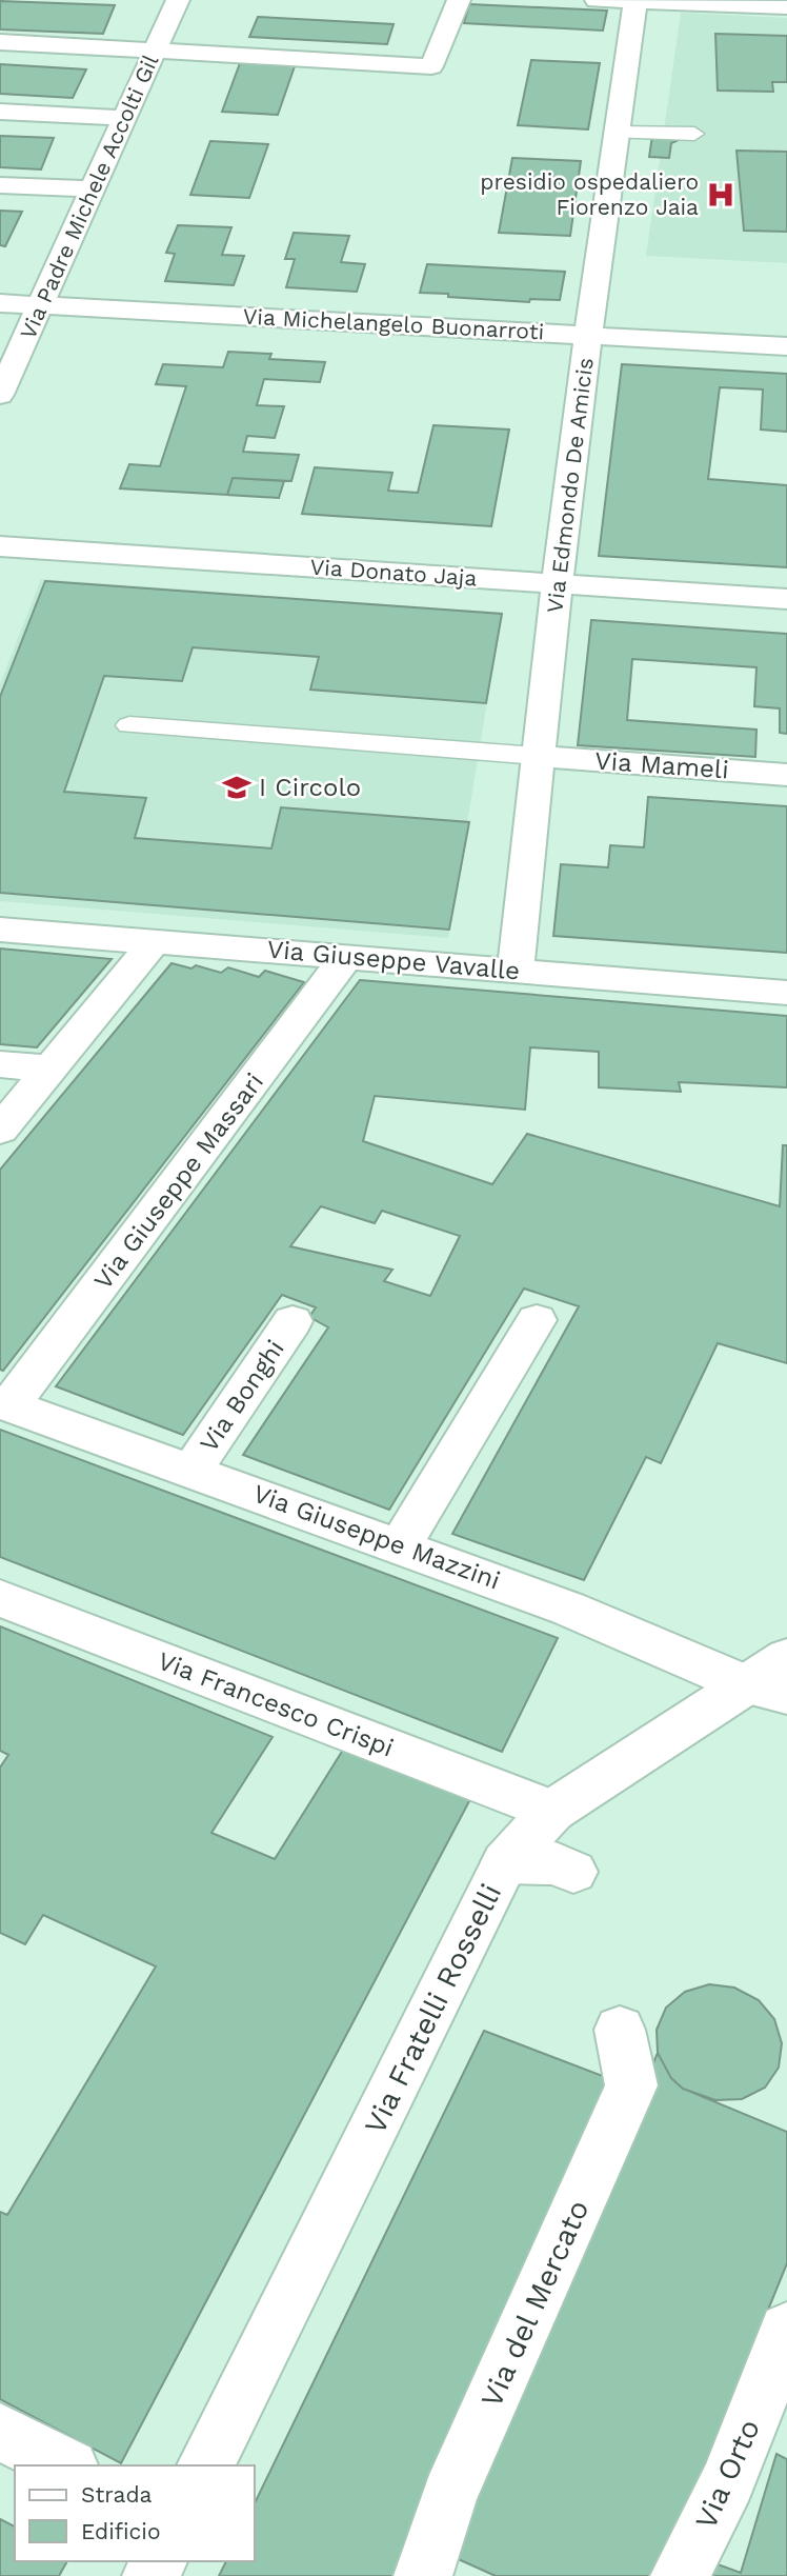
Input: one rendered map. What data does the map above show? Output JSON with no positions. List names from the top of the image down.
{
  "streets": {
    "street": [
      "Via Padre Michele Accolti Gil",
      "Via Michelangelo Buonarroti",
      "Via Edmondo De Amicis",
      "Via Donato Jaja",
      "Via Mameli",
      "Via Giuseppe Vavalle",
      "Via Giuseppe Massari",
      "Via Bonghi",
      "Via Giuseppe Mazzini",
      "Via Francesco Crispi",
      "Via Fratelli Rosselli",
      "Via del Mercato",
      "Via Orto"
    ]
  },
  "crossings": [
    ["Via Padre Michele Accolti Gil", "Via Michelangelo Buonarroti"],
    ["Via Michelangelo Buonarroti", "Via Edmondo De Amicis"],
    ["Via Edmondo De Amicis", "Via Donato Jaja"],
    ["Via Edmondo De Amicis", "Via Mameli"],
    ["Via Edmondo De Amicis", "Via Giuseppe Vavalle"],
    ["Via Giuseppe Vavalle", "Via Giuseppe Massari"],
    ["Via Giuseppe Massari", "Via Giuseppe Mazzini"],
    ["Via Bonghi", "Via Giuseppe Mazzini"],
    ["Via Giuseppe Mazzini", "Via Fratelli Rosselli"],
    ["Via Francesco Crispi", "Via Fratelli Rosselli"]
  ],
  "places": {
    "hospital": ["presidio ospedaliero Fiorenzo Jaia"],
    "school or university": ["I Circolo"]
  },
  "legend": ["Strada", "Edificio"]
}
